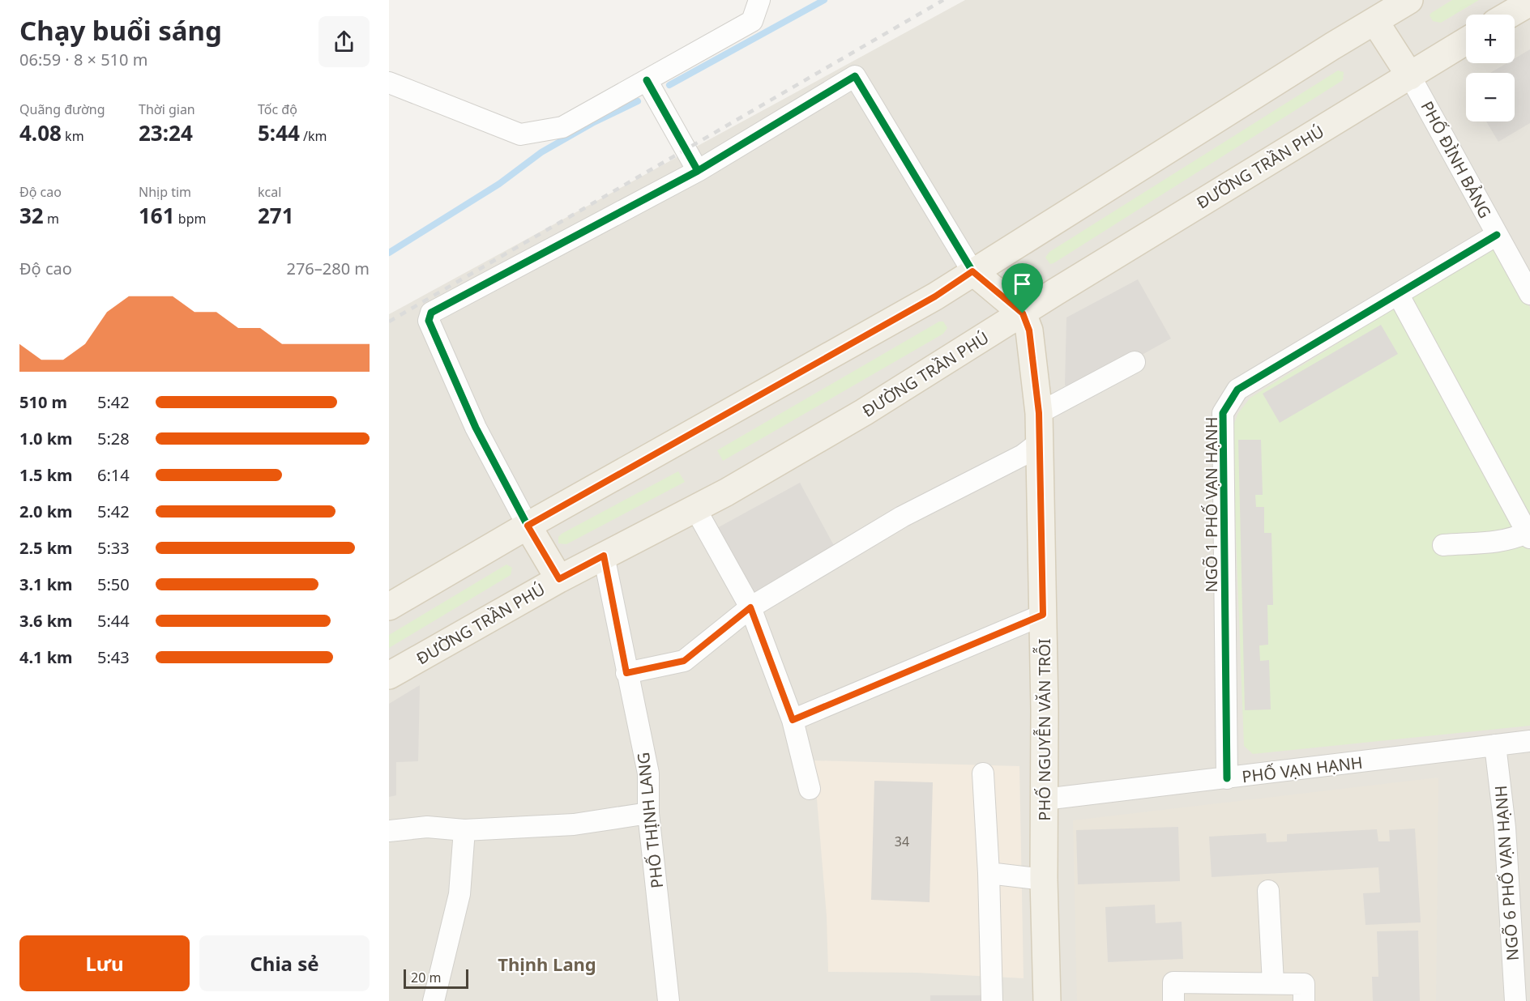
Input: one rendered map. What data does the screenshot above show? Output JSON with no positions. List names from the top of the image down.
{
  "streets": {
    "main road": ["ĐƯỜNG TRẦN PHÚ", "PHỐ NGUYỄN VĂN TRỖI"],
    "street": [
      "PHỐ ĐÌNH BẢNG",
      "NGÕ 1 PHỐ VẠN HẠNH",
      "PHỐ VẠN HẠNH",
      "PHỐ THỊNH LANG",
      "NGÕ 6 PHỐ VẠN HẠNH"
    ]
  },
  "crossings": [
    ["PHỐ ĐÌNH BẢNG", "ĐƯỜNG TRẦN PHÚ"],
    ["PHỐ ĐÌNH BẢNG", "NGÕ 1 PHỐ VẠN HẠNH"],
    ["ĐƯỜNG TRẦN PHÚ", "PHỐ NGUYỄN VĂN TRỖI"],
    ["ĐƯỜNG TRẦN PHÚ", "PHỐ THỊNH LANG"],
    ["NGÕ 1 PHỐ VẠN HẠNH", "PHỐ VẠN HẠNH"],
    ["PHỐ NGUYỄN VĂN TRỖI", "PHỐ VẠN HẠNH"],
    ["PHỐ VẠN HẠNH", "NGÕ 6 PHỐ VẠN HẠNH"]
  ],
  "districts": ["Thịnh Lang"],
  "house_numbers": ["34"],
  "scale_bar": "20 m",
  "page": {
    "heading": ["Chạy buổi sáng", "06:59 · 8 × 510 m"],
    "map_buttons": ["+", "−"],
    "stats": [
      ["Quãng đường", "4.08 km"],
      ["Thời gian", "23:24"],
      ["Tốc độ", "5:44 /km"],
      ["Độ cao", "32 m"],
      ["Nhịp tim", "161 bpm"],
      ["kcal", "271"]
    ],
    "chart": ["Độ cao", "276–280 m"],
    "list": [
      {
        "name": "510 m",
        "note": "5:42"
      },
      {
        "name": "1.0 km",
        "note": "5:28"
      },
      {
        "name": "1.5 km",
        "note": "6:14"
      },
      {
        "name": "2.0 km",
        "note": "5:42"
      },
      {
        "name": "2.5 km",
        "note": "5:33"
      },
      {
        "name": "3.1 km",
        "note": "5:50"
      },
      {
        "name": "3.6 km",
        "note": "5:44"
      },
      {
        "name": "4.1 km",
        "note": "5:43"
      }
    ],
    "buttons": ["Lưu", "Chia sẻ"],
    "scale": "20 m"
  }
}
